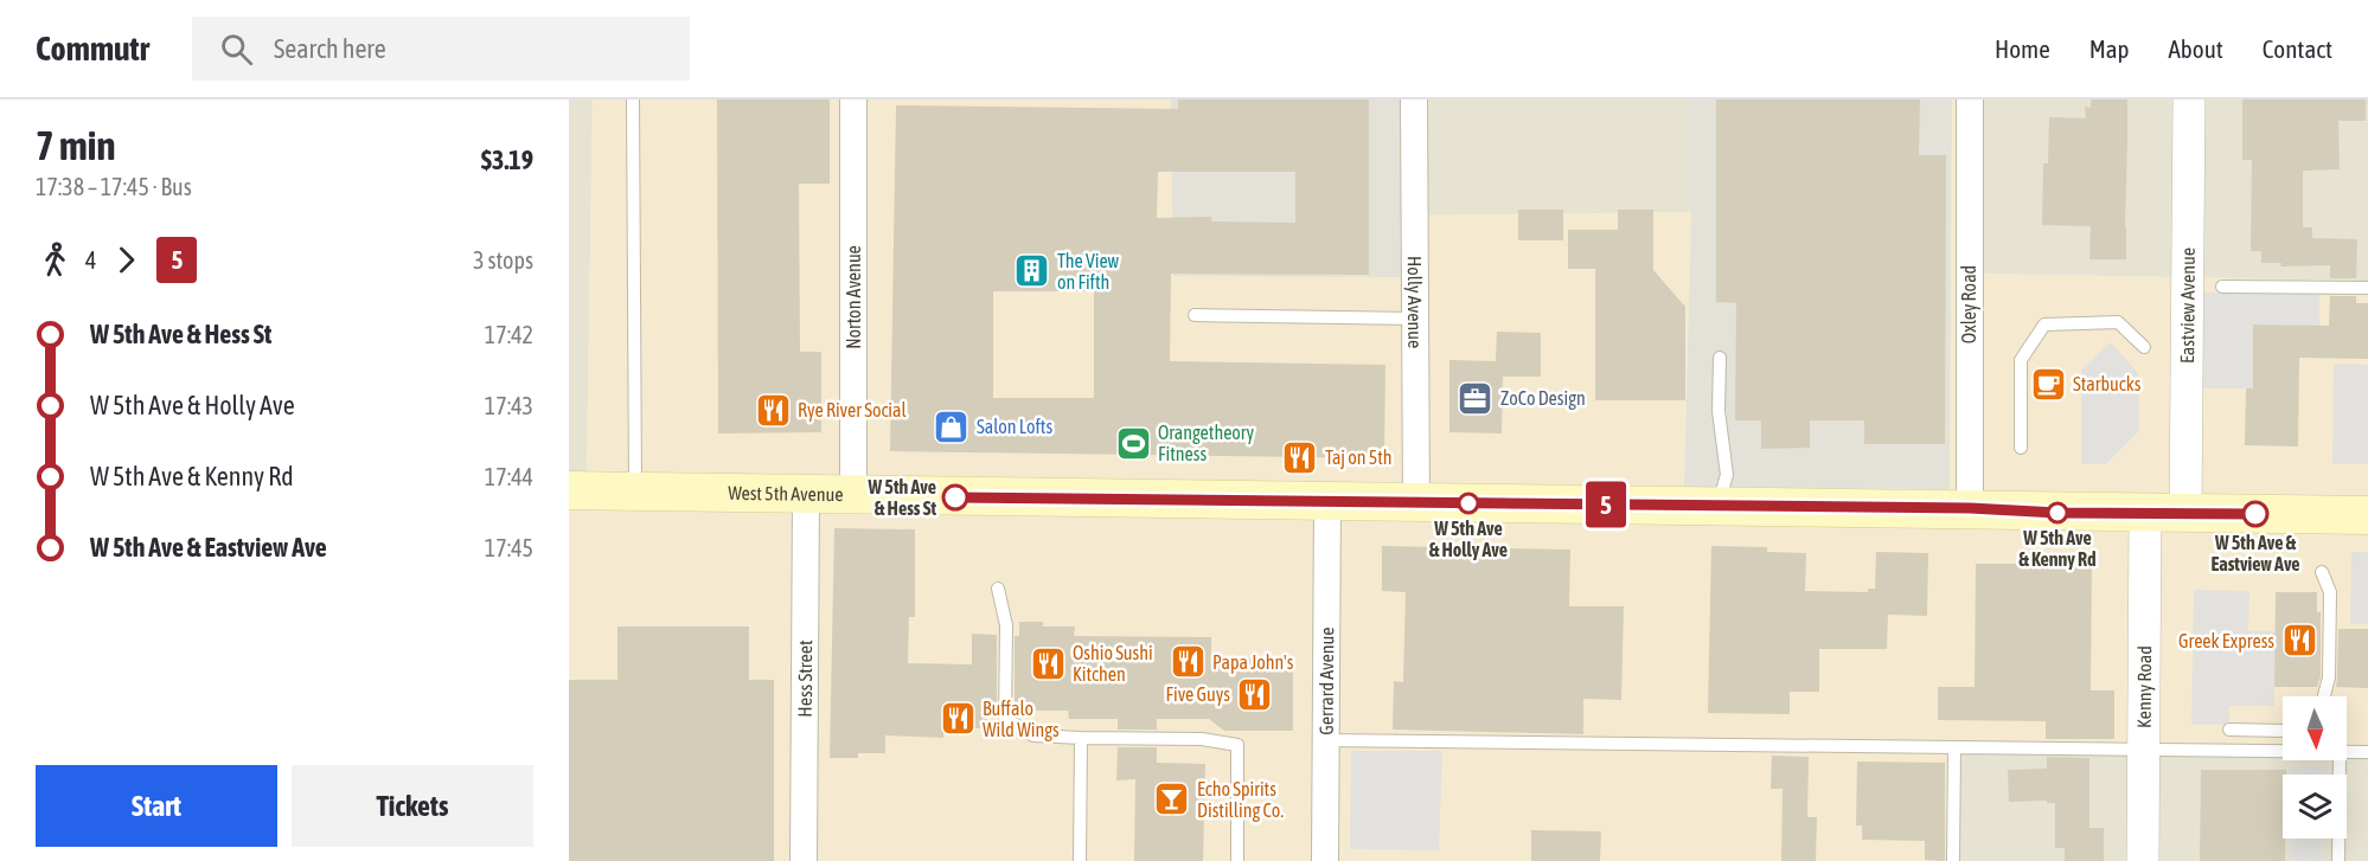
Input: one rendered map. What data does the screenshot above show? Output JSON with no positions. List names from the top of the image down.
{
  "streets": {
    "main road": ["West 5th Avenue"],
    "street": [
      "Norton Avenue",
      "Holly Avenue",
      "Oxley Road",
      "Eastview Avenue",
      "Hess Street",
      "Gerrard Avenue",
      "Kenny Road"
    ]
  },
  "crossings": [
    ["Norton Avenue", "West 5th Avenue"],
    ["Holly Avenue", "West 5th Avenue"],
    ["Oxley Road", "West 5th Avenue"],
    ["Eastview Avenue", "West 5th Avenue"],
    ["West 5th Avenue", "Hess Street"],
    ["West 5th Avenue", "Gerrard Avenue"],
    ["West 5th Avenue", "Kenny Road"]
  ],
  "places": {
    "building": ["The View on Fifth"],
    "cafe": ["Starbucks"],
    "office": ["ZoCo Design"],
    "restaurant": [
      "Rye River Social",
      "Taj on 5th",
      "Greek Express",
      "Papa John's",
      "Oshio Sushi Kitchen",
      "Five Guys",
      "Buffalo Wild Wings"
    ],
    "shop": ["Salon Lofts"],
    "sports": ["Orangetheory Fitness"],
    "other": [
      "W 5th Ave & Hess St",
      "W 5th Ave & Holly Ave",
      "W 5th Ave & Kenny Rd",
      "W 5th Ave & Eastview Ave"
    ],
    "bar": ["Echo Spirits Distilling Co."]
  },
  "lines": ["bus line 5"],
  "north": "bottom",
  "page": {
    "header": "Commutr",
    "search": "Search here",
    "nav": [
      "Home",
      "Map",
      "About",
      "Contact"
    ],
    "heading": ["7 min", "17:38 – 17:45 · Bus", "$3.19"],
    "on_map": "5",
    "legs": ["4", "5", "3 stops"],
    "list": [
      {
        "name": "W 5th Ave & Hess St",
        "value": "17:42"
      },
      {
        "name": "W 5th Ave & Holly Ave",
        "value": "17:43"
      },
      {
        "name": "W 5th Ave & Kenny Rd",
        "value": "17:44"
      },
      {
        "name": "W 5th Ave & Eastview Ave",
        "value": "17:45"
      }
    ],
    "buttons": ["Start", "Tickets"]
  }
}
